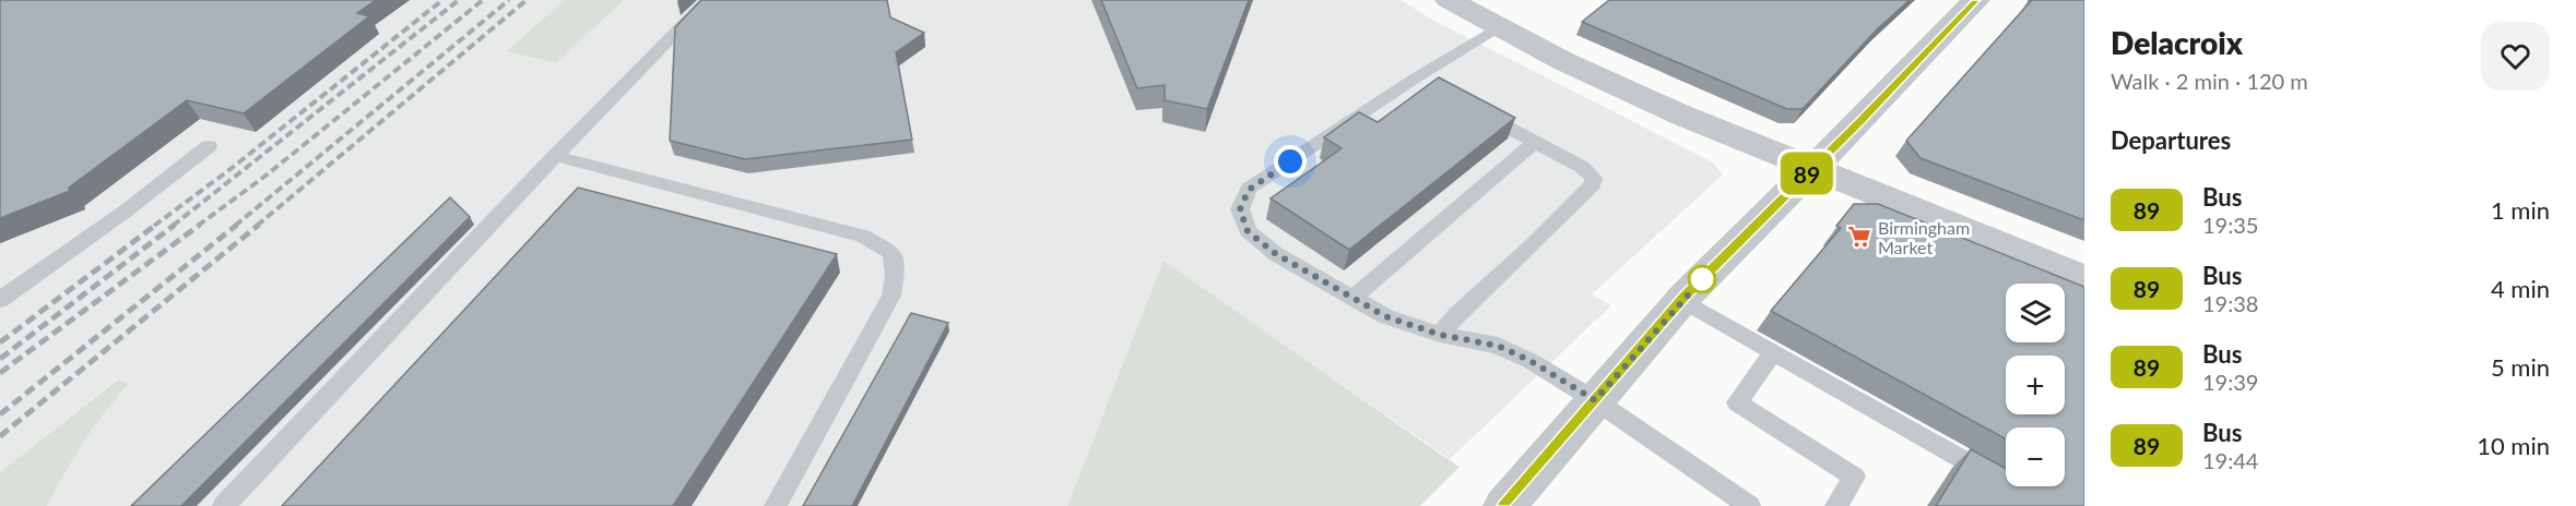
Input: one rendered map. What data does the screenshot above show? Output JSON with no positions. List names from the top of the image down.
{
  "places": {
    "supermarket": ["Birmingham Market"]
  },
  "lines": ["bus line 89"],
  "page": {
    "on_map": "89",
    "heading": [
      ["Delacroix", "Walk · 2 min · 120 m"],
      "Departures"
    ],
    "list": [
      {
        "mark": "89",
        "name": "Bus",
        "note": "19:35",
        "value": "1 min"
      },
      {
        "mark": "89",
        "name": "Bus",
        "note": "19:38",
        "value": "4 min"
      },
      {
        "mark": "89",
        "name": "Bus",
        "note": "19:39",
        "value": "5 min"
      },
      {
        "mark": "89",
        "name": "Bus",
        "note": "19:44",
        "value": "10 min"
      }
    ],
    "map_buttons": ["+", "−"]
  }
}
